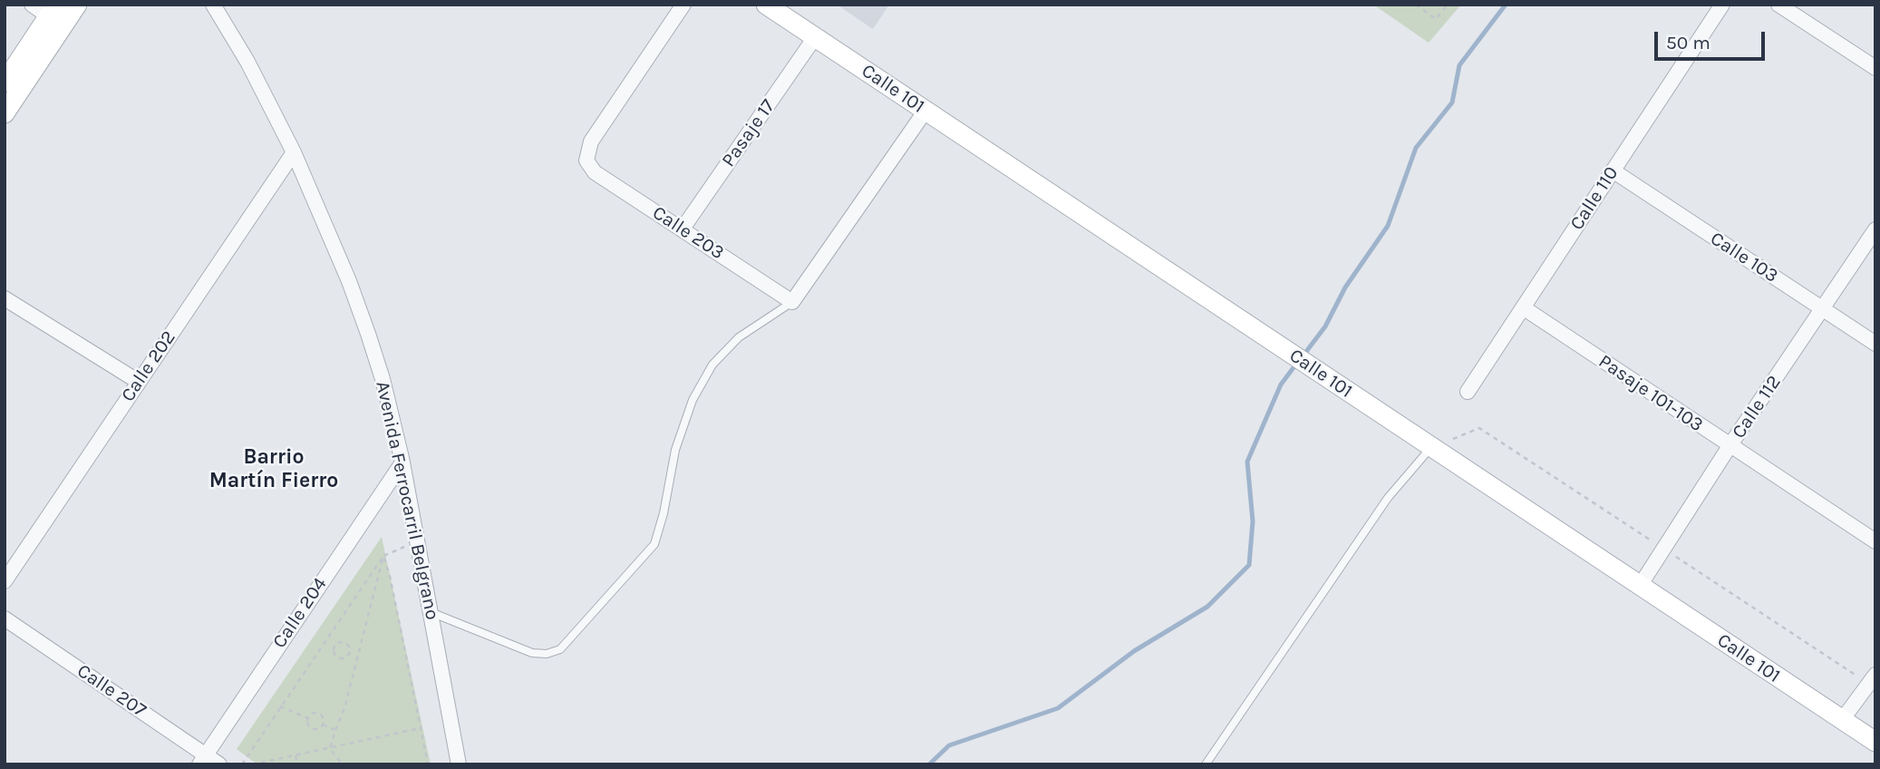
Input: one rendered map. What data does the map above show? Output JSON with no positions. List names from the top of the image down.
{
  "streets": {
    "street": [
      "Calle 101",
      "Pasaje 17",
      "Calle 110",
      "Calle 203",
      "Calle 103",
      "Calle 202",
      "Pasaje 101-103",
      "Calle 112",
      "Avenida Ferrocarril Belgrano",
      "Calle 204",
      "Calle 207"
    ]
  },
  "crossings": [
    ["Calle 101", "Pasaje 17"],
    ["Calle 101", "Calle 112"],
    ["Pasaje 17", "Calle 203"],
    ["Calle 110", "Calle 103"],
    ["Calle 110", "Pasaje 101-103"],
    ["Calle 103", "Calle 112"],
    ["Calle 202", "Avenida Ferrocarril Belgrano"],
    ["Pasaje 101-103", "Calle 112"],
    ["Avenida Ferrocarril Belgrano", "Calle 204"],
    ["Calle 204", "Calle 207"]
  ],
  "districts": ["Barrio Martín Fierro"],
  "scale_bar": "50 m"
}
